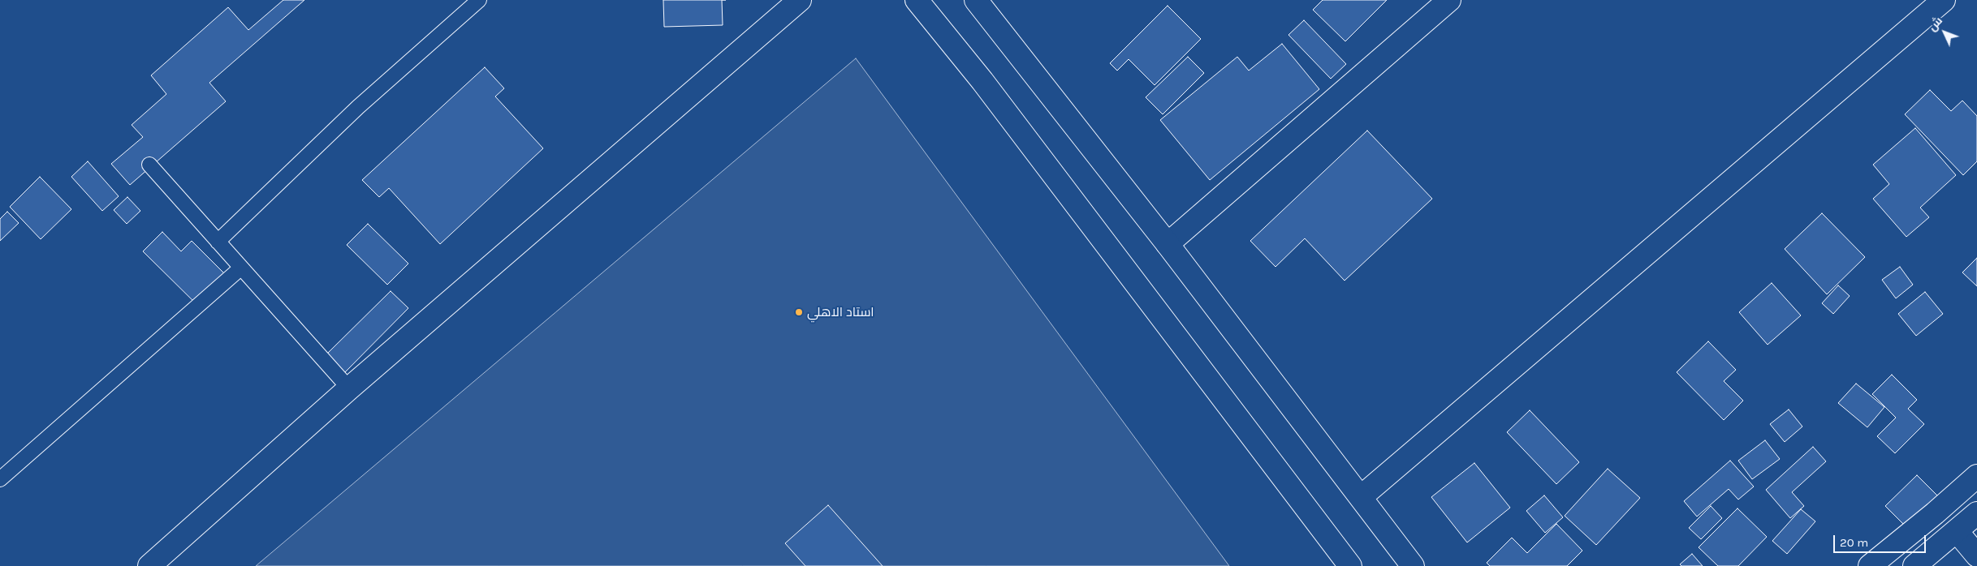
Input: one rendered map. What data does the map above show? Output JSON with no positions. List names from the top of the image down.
{
  "places": ["استاد الاهلي"],
  "scale_bar": "20 m",
  "north": "top left"
}
